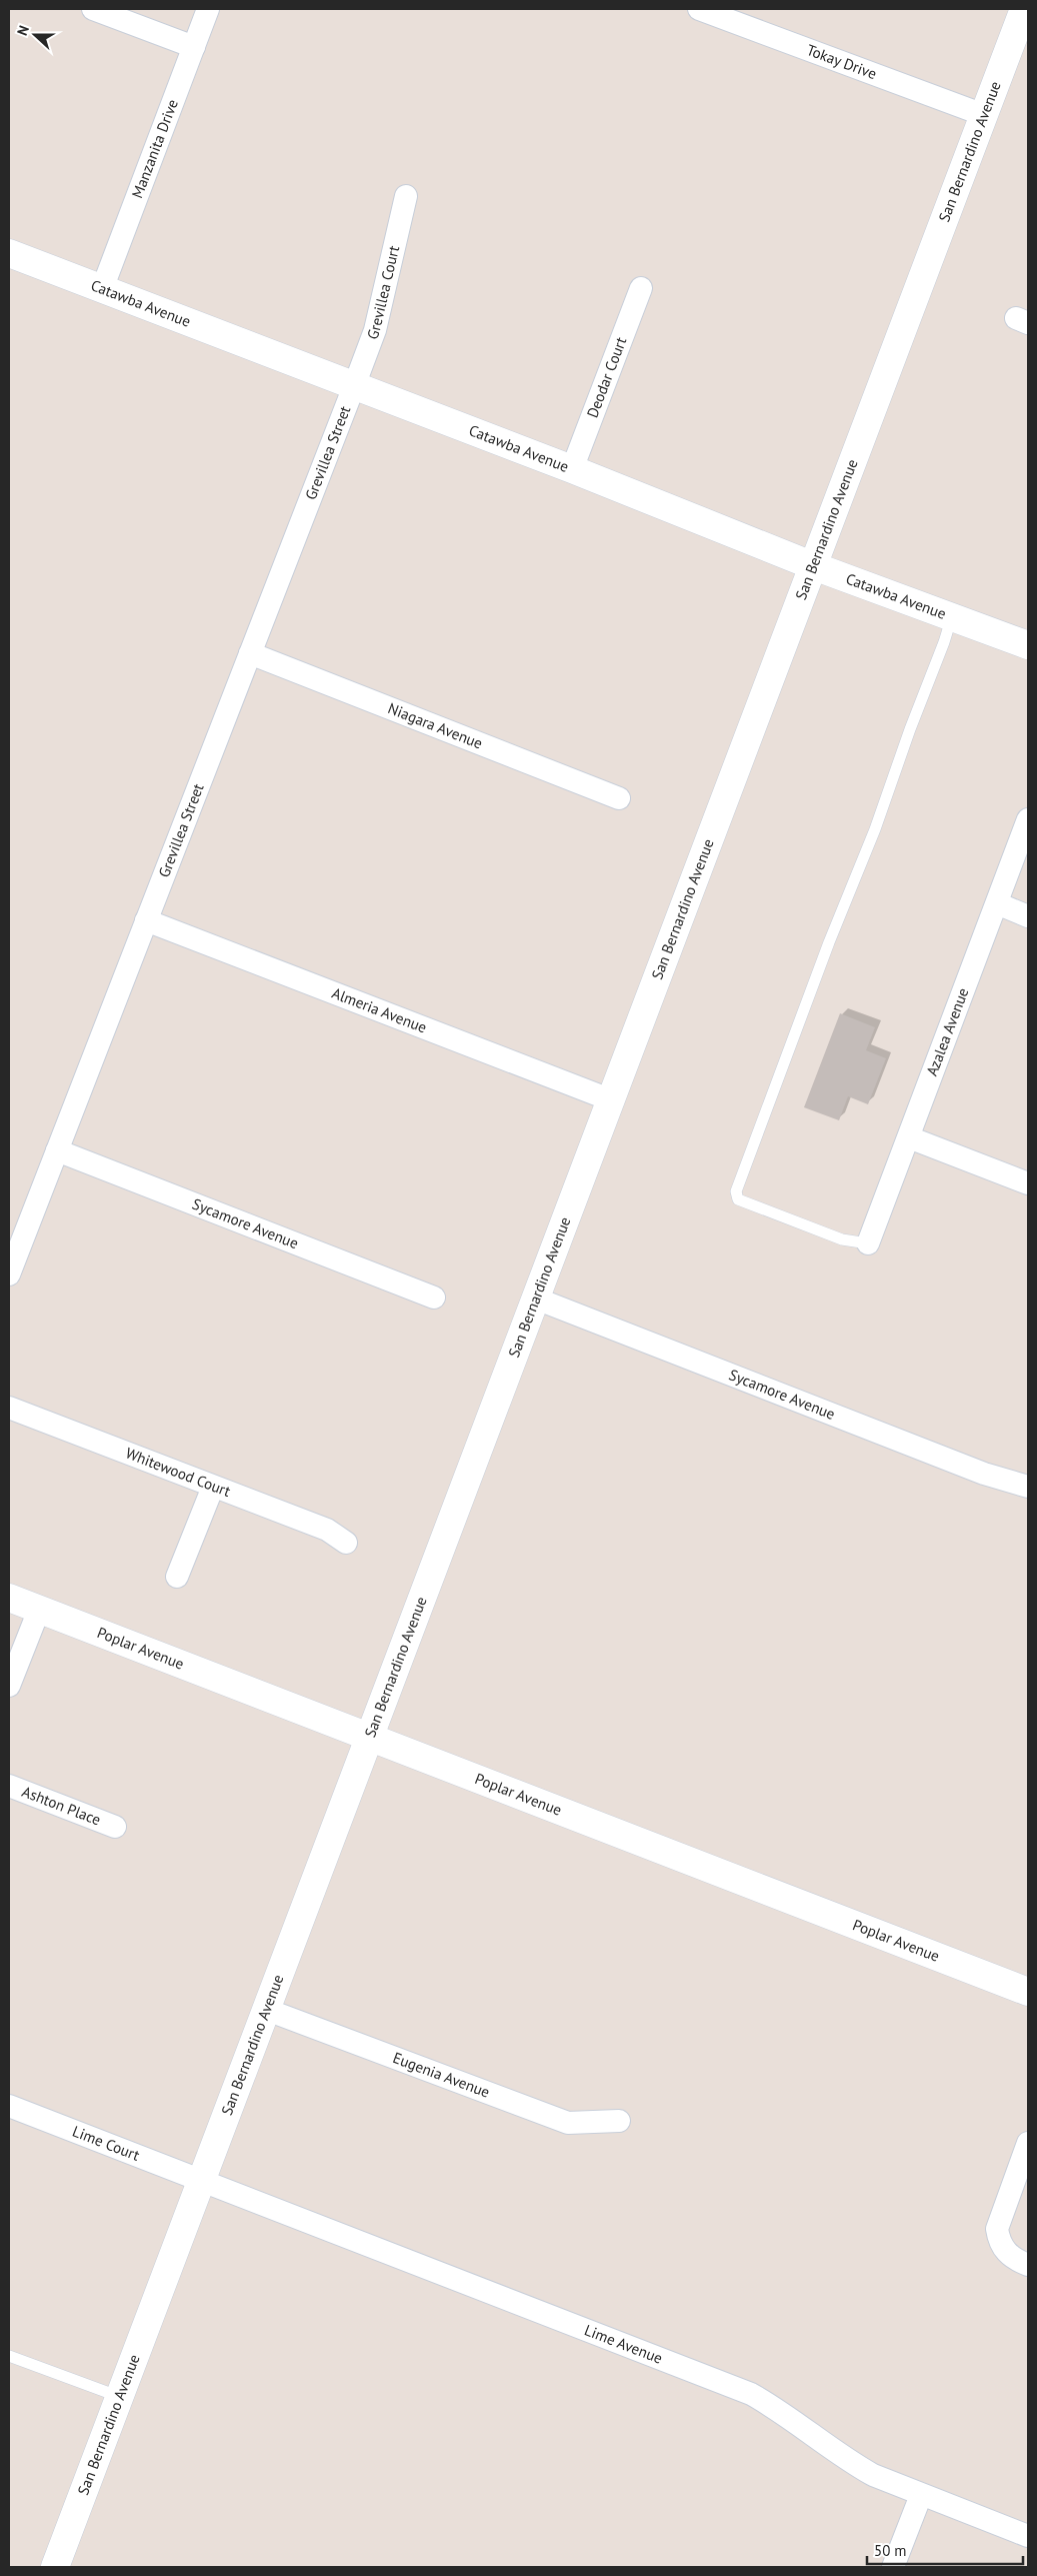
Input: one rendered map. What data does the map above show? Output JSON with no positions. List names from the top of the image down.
{
  "streets": {
    "main road": ["San Bernardino Avenue", "Catawba Avenue", "Poplar Avenue"],
    "street": [
      "Tokay Drive",
      "Manzanita Drive",
      "Grevillea Court",
      "Deodar Court",
      "Grevillea Street",
      "Niagara Avenue",
      "Almeria Avenue",
      "Azalea Avenue",
      "Sycamore Avenue",
      "Whitewood Court",
      "Ashton Place",
      "Eugenia Avenue",
      "Lime Court",
      "Lime Avenue"
    ]
  },
  "crossings": [
    ["Tokay Drive", "San Bernardino Avenue"],
    ["Manzanita Drive", "Catawba Avenue"],
    ["San Bernardino Avenue", "Catawba Avenue"],
    ["San Bernardino Avenue", "Almeria Avenue"],
    ["San Bernardino Avenue", "Sycamore Avenue"],
    ["San Bernardino Avenue", "Poplar Avenue"],
    ["San Bernardino Avenue", "Eugenia Avenue"],
    ["San Bernardino Avenue", "Lime Court"],
    ["San Bernardino Avenue", "Lime Avenue"],
    ["Grevillea Court", "Catawba Avenue"],
    ["Grevillea Court", "Grevillea Street"],
    ["Catawba Avenue", "Deodar Court"],
    ["Catawba Avenue", "Grevillea Street"],
    ["Grevillea Street", "Niagara Avenue"],
    ["Grevillea Street", "Almeria Avenue"],
    ["Grevillea Street", "Sycamore Avenue"],
    ["Lime Court", "Lime Avenue"]
  ],
  "scale_bar": "50 m",
  "north": "left"
}
